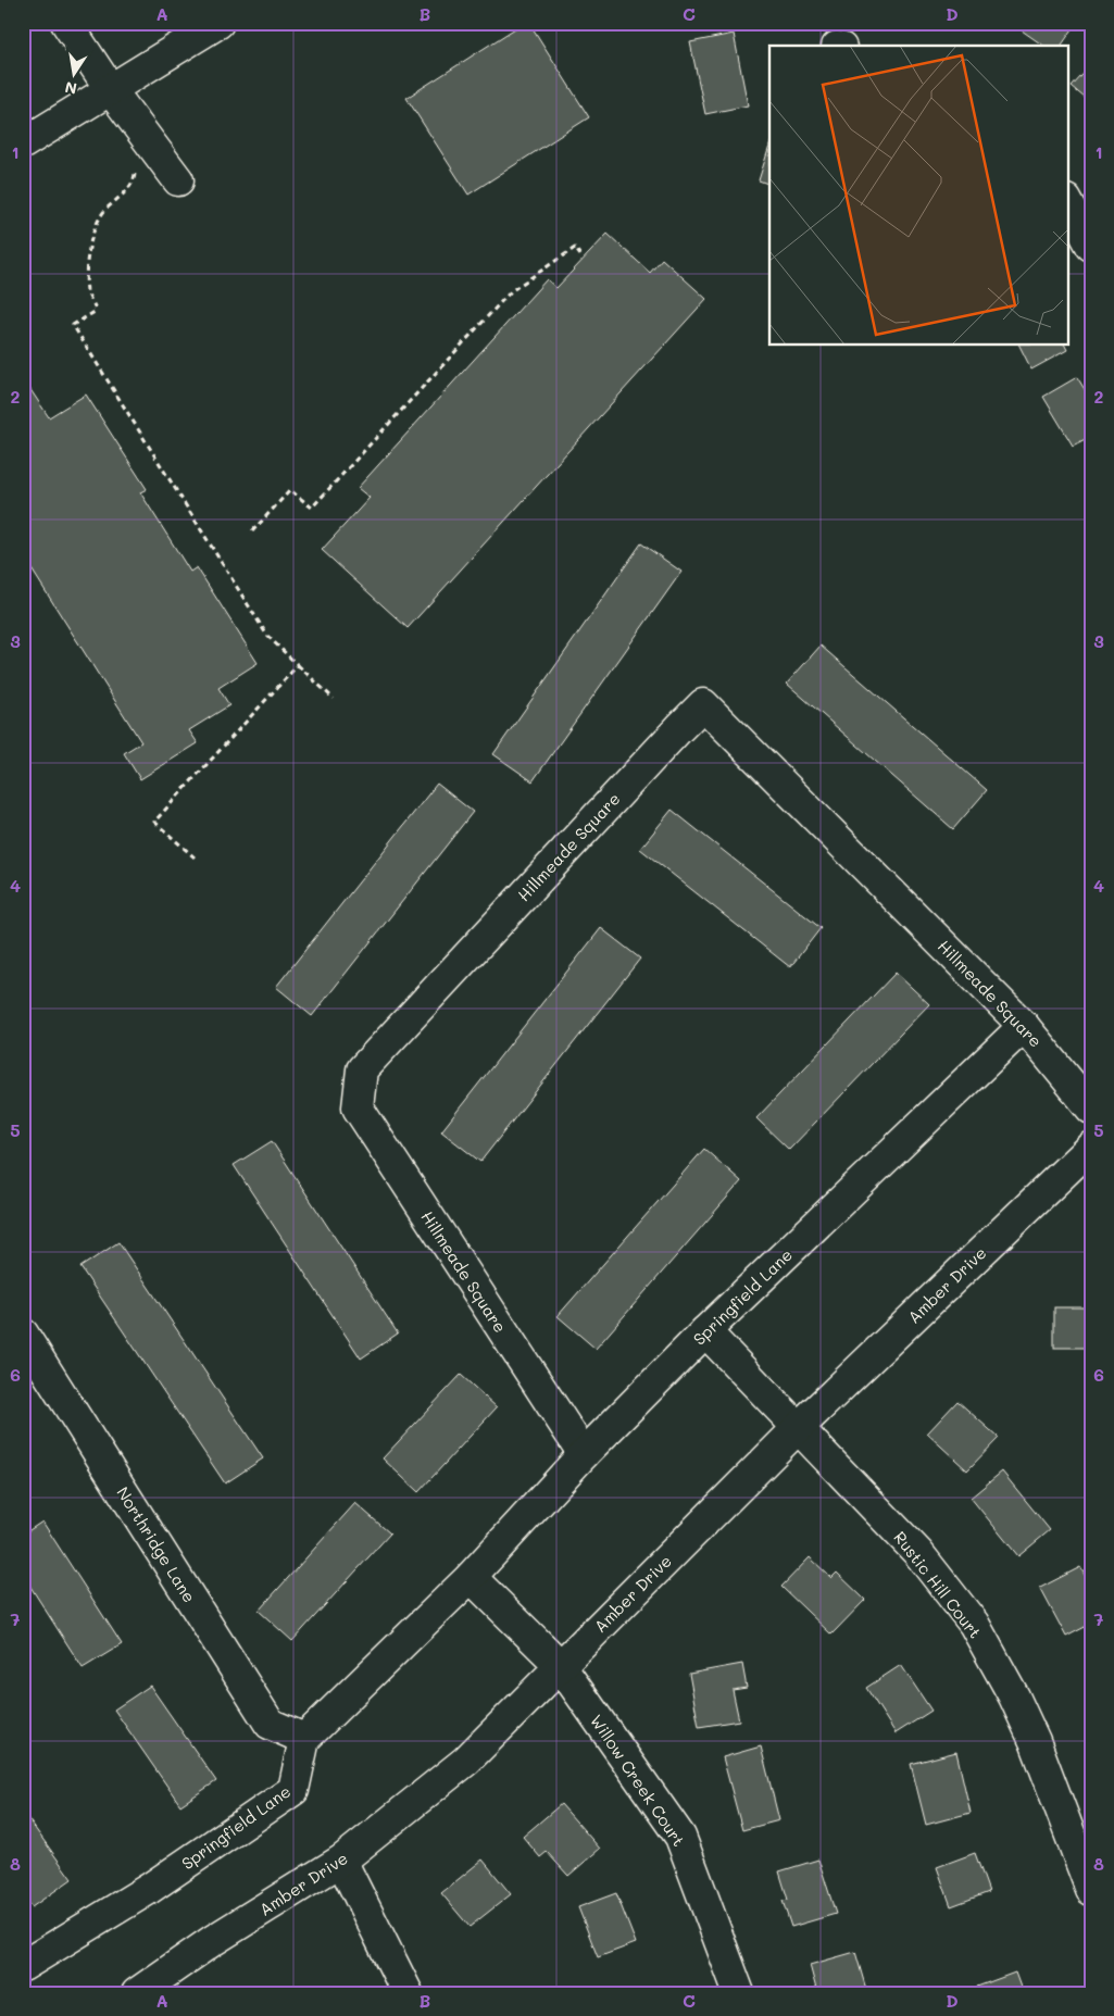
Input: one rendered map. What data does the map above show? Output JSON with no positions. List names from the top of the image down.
{
  "streets": {
    "street": [
      "Hillmeade Square",
      "Amber Drive",
      "Springfield Lane",
      "Northridge Lane",
      "Rustic Hill Court",
      "Willow Creek Court"
    ]
  },
  "crossings": [
    ["Hillmeade Square", "Springfield Lane"],
    ["Amber Drive", "Rustic Hill Court"],
    ["Amber Drive", "Willow Creek Court"],
    ["Springfield Lane", "Northridge Lane"],
    ["Springfield Lane", "Rustic Hill Court"]
  ],
  "north": "bottom",
  "grid": {
    "columns": [
      "A",
      "B",
      "C",
      "D"
    ],
    "rows": [
      "1",
      "2",
      "3",
      "4",
      "5",
      "6",
      "7",
      "8"
    ]
  }
}
